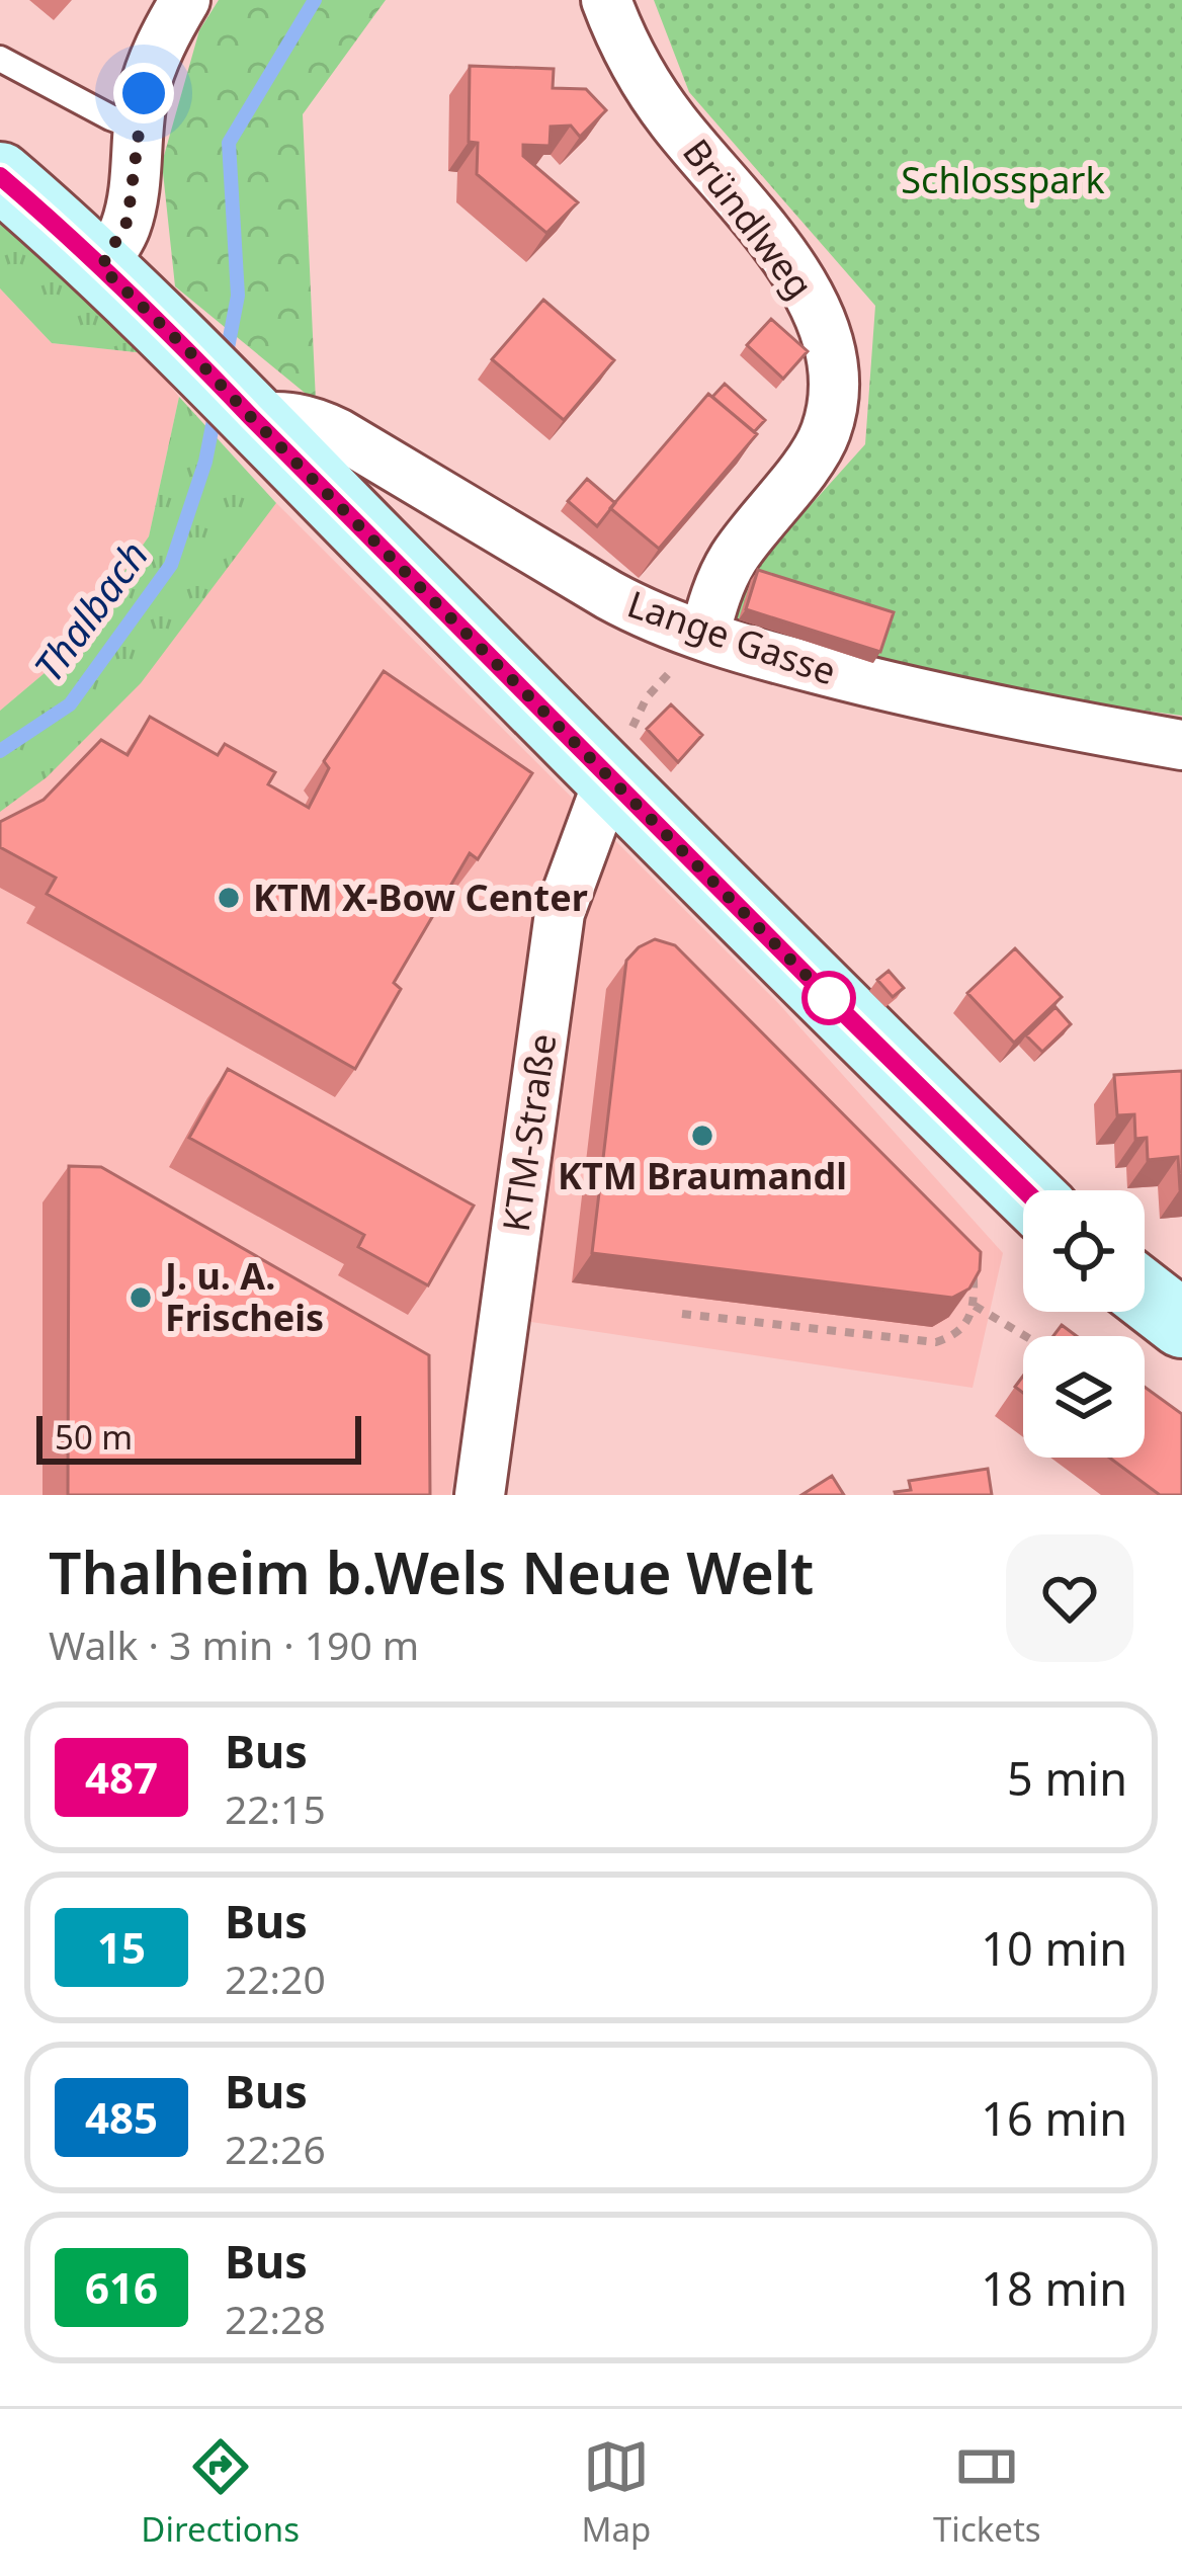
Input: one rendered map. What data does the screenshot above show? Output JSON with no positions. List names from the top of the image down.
{
  "streets": {
    "street": ["Bründlweg", "Lange Gasse", "KTM-Straße"]
  },
  "crossings": [
    ["Bründlweg", "Lange Gasse"]
  ],
  "water": ["Thalbach"],
  "parks": ["Schlosspark"],
  "places": ["KTM X-Bow Center", "KTM Braumandl", "J. u. A. Frischeis"],
  "lines": ["bus line 487"],
  "scale_bar": "50 m",
  "page": {
    "scale": "50 m",
    "heading": ["Thalheim b.Wels Neue Welt", "Walk · 3 min · 190 m"],
    "list": [
      {
        "mark": "487",
        "name": "Bus",
        "note": "22:15",
        "value": "5 min"
      },
      {
        "mark": "15",
        "name": "Bus",
        "note": "22:20",
        "value": "10 min"
      },
      {
        "mark": "485",
        "name": "Bus",
        "note": "22:26",
        "value": "16 min"
      },
      {
        "mark": "616",
        "name": "Bus",
        "note": "22:28",
        "value": "18 min"
      }
    ],
    "tabs": ["Directions", "Map", "Tickets"]
  }
}
